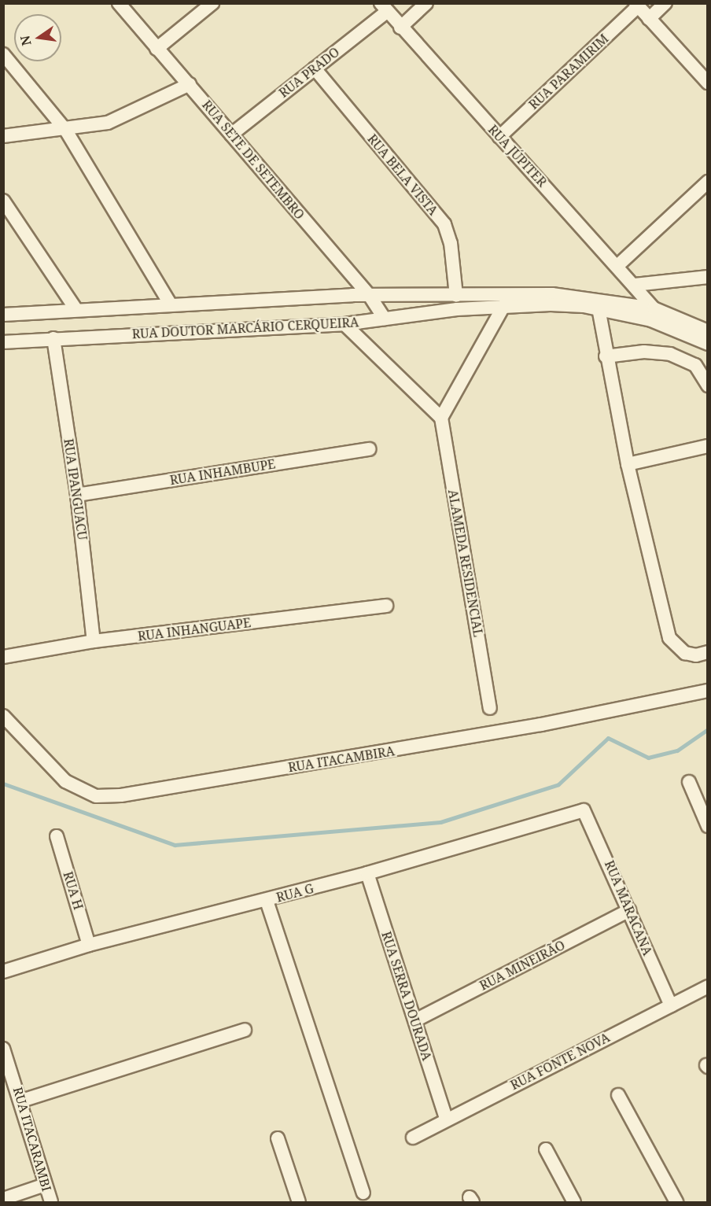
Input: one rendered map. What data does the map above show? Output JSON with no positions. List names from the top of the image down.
{
  "streets": {
    "street": [
      "RUA PARAMIRIM",
      "RUA PRADO",
      "RUA JÚPITER",
      "RUA SETE DE SETEMBRO",
      "RUA BELA VISTA",
      "RUA DOUTOR MARCÁRIO CERQUEIRA",
      "RUA INHAMBUPE",
      "RUA IPANGUACU",
      "ALAMEDA RESIDENCIAL",
      "RUA INHANGUAPE",
      "RUA ITACAMBIRA",
      "RUA H",
      "RUA G",
      "RUA MARACANA",
      "RUA MINEIRÃO",
      "RUA SERRA DOURADA",
      "RUA FONTE NOVA",
      "RUA ITACARAMBI"
    ]
  },
  "crossings": [
    ["RUA PARAMIRIM", "RUA JÚPITER"],
    ["RUA PRADO", "RUA JÚPITER"],
    ["RUA PRADO", "RUA SETE DE SETEMBRO"],
    ["RUA PRADO", "RUA BELA VISTA"],
    ["RUA JÚPITER", "RUA DOUTOR MARCÁRIO CERQUEIRA"],
    ["RUA SETE DE SETEMBRO", "RUA DOUTOR MARCÁRIO CERQUEIRA"],
    ["RUA BELA VISTA", "RUA DOUTOR MARCÁRIO CERQUEIRA"],
    ["RUA DOUTOR MARCÁRIO CERQUEIRA", "RUA IPANGUACU"],
    ["RUA INHAMBUPE", "RUA IPANGUACU"],
    ["RUA IPANGUACU", "RUA INHANGUAPE"],
    ["RUA H", "RUA G"],
    ["RUA G", "RUA MARACANA"],
    ["RUA G", "RUA SERRA DOURADA"],
    ["RUA MARACANA", "RUA MINEIRÃO"],
    ["RUA MARACANA", "RUA FONTE NOVA"],
    ["RUA MINEIRÃO", "RUA SERRA DOURADA"],
    ["RUA SERRA DOURADA", "RUA FONTE NOVA"]
  ],
  "north": "left"
}
